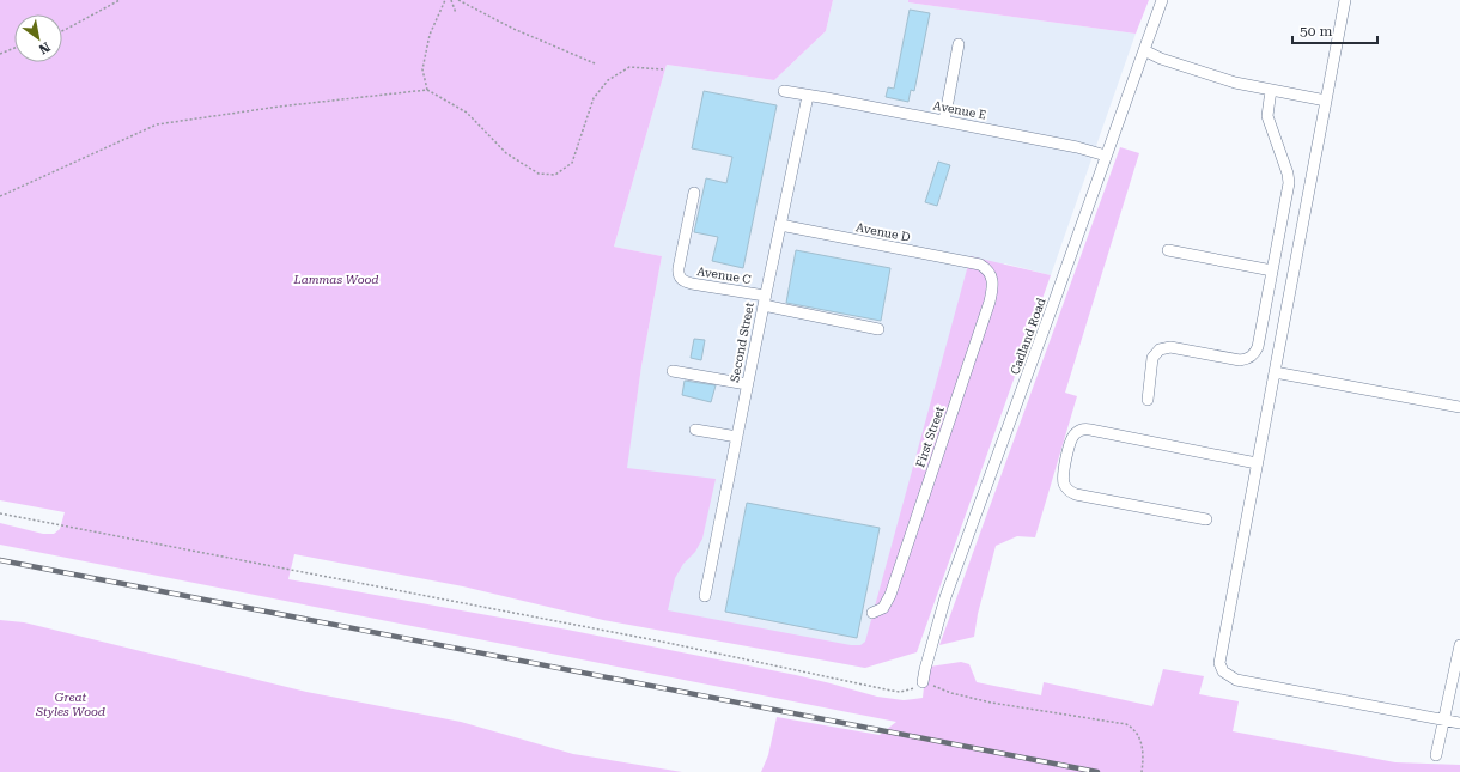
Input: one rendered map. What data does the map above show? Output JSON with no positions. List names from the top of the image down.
{
  "streets": {
    "street": [
      "Avenue E",
      "Avenue D",
      "Avenue C",
      "Cadland Road",
      "Second Street",
      "First Street"
    ]
  },
  "crossings": [
    ["Avenue E", "Cadland Road"],
    ["Avenue E", "Second Street"],
    ["Avenue D", "Second Street"],
    ["Avenue D", "First Street"],
    ["Avenue C", "Second Street"]
  ],
  "parks": ["Lammas Wood", "Great Styles Wood"],
  "scale_bar": "50 m",
  "north": "bottom right"
}
